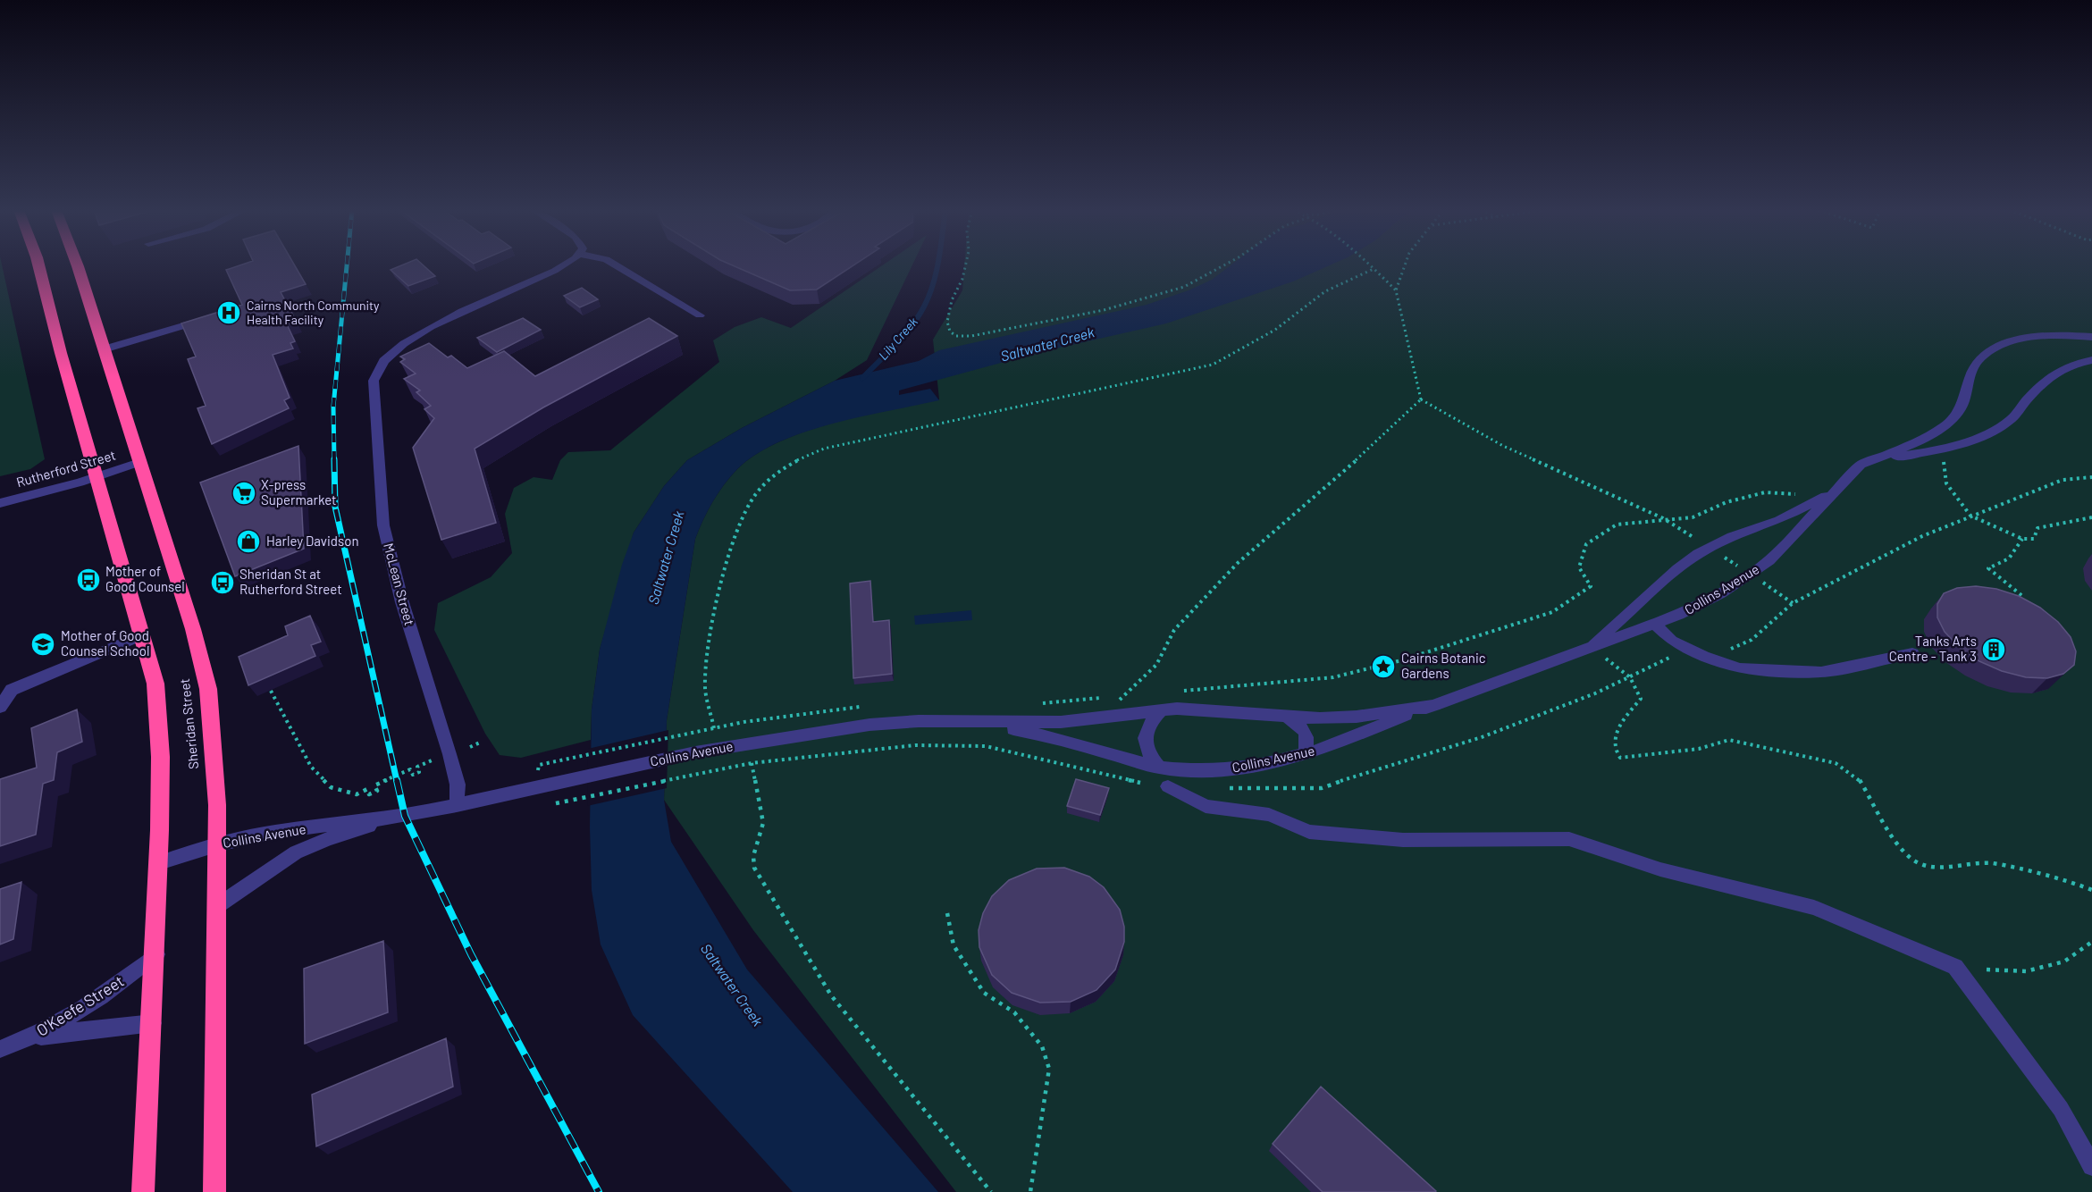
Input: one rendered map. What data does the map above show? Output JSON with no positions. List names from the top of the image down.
{
  "streets": {
    "highway": ["Sheridan Street"],
    "street": [
      "Rutherford Street",
      "McLean Street",
      "Collins Avenue",
      "O'Keefe Street"
    ]
  },
  "crossings": [
    ["Rutherford Street", "Sheridan Street"],
    ["McLean Street", "Collins Avenue"],
    ["Collins Avenue", "Sheridan Street"]
  ],
  "water": ["Lily Creek", "Saltwater Creek"],
  "places": {
    "hospital": ["Cairns North Community Health Facility"],
    "supermarket": ["X-press Supermarket"],
    "shop": ["Harley Davidson"],
    "bus stop": ["Mother of Good Counsel", "Sheridan St at Rutherford Street"],
    "school or university": ["Mother of Good Counsel School"],
    "building": ["Tanks Arts Centre - Tank 3"],
    "place": ["Cairns Botanic Gardens"]
  }
}
